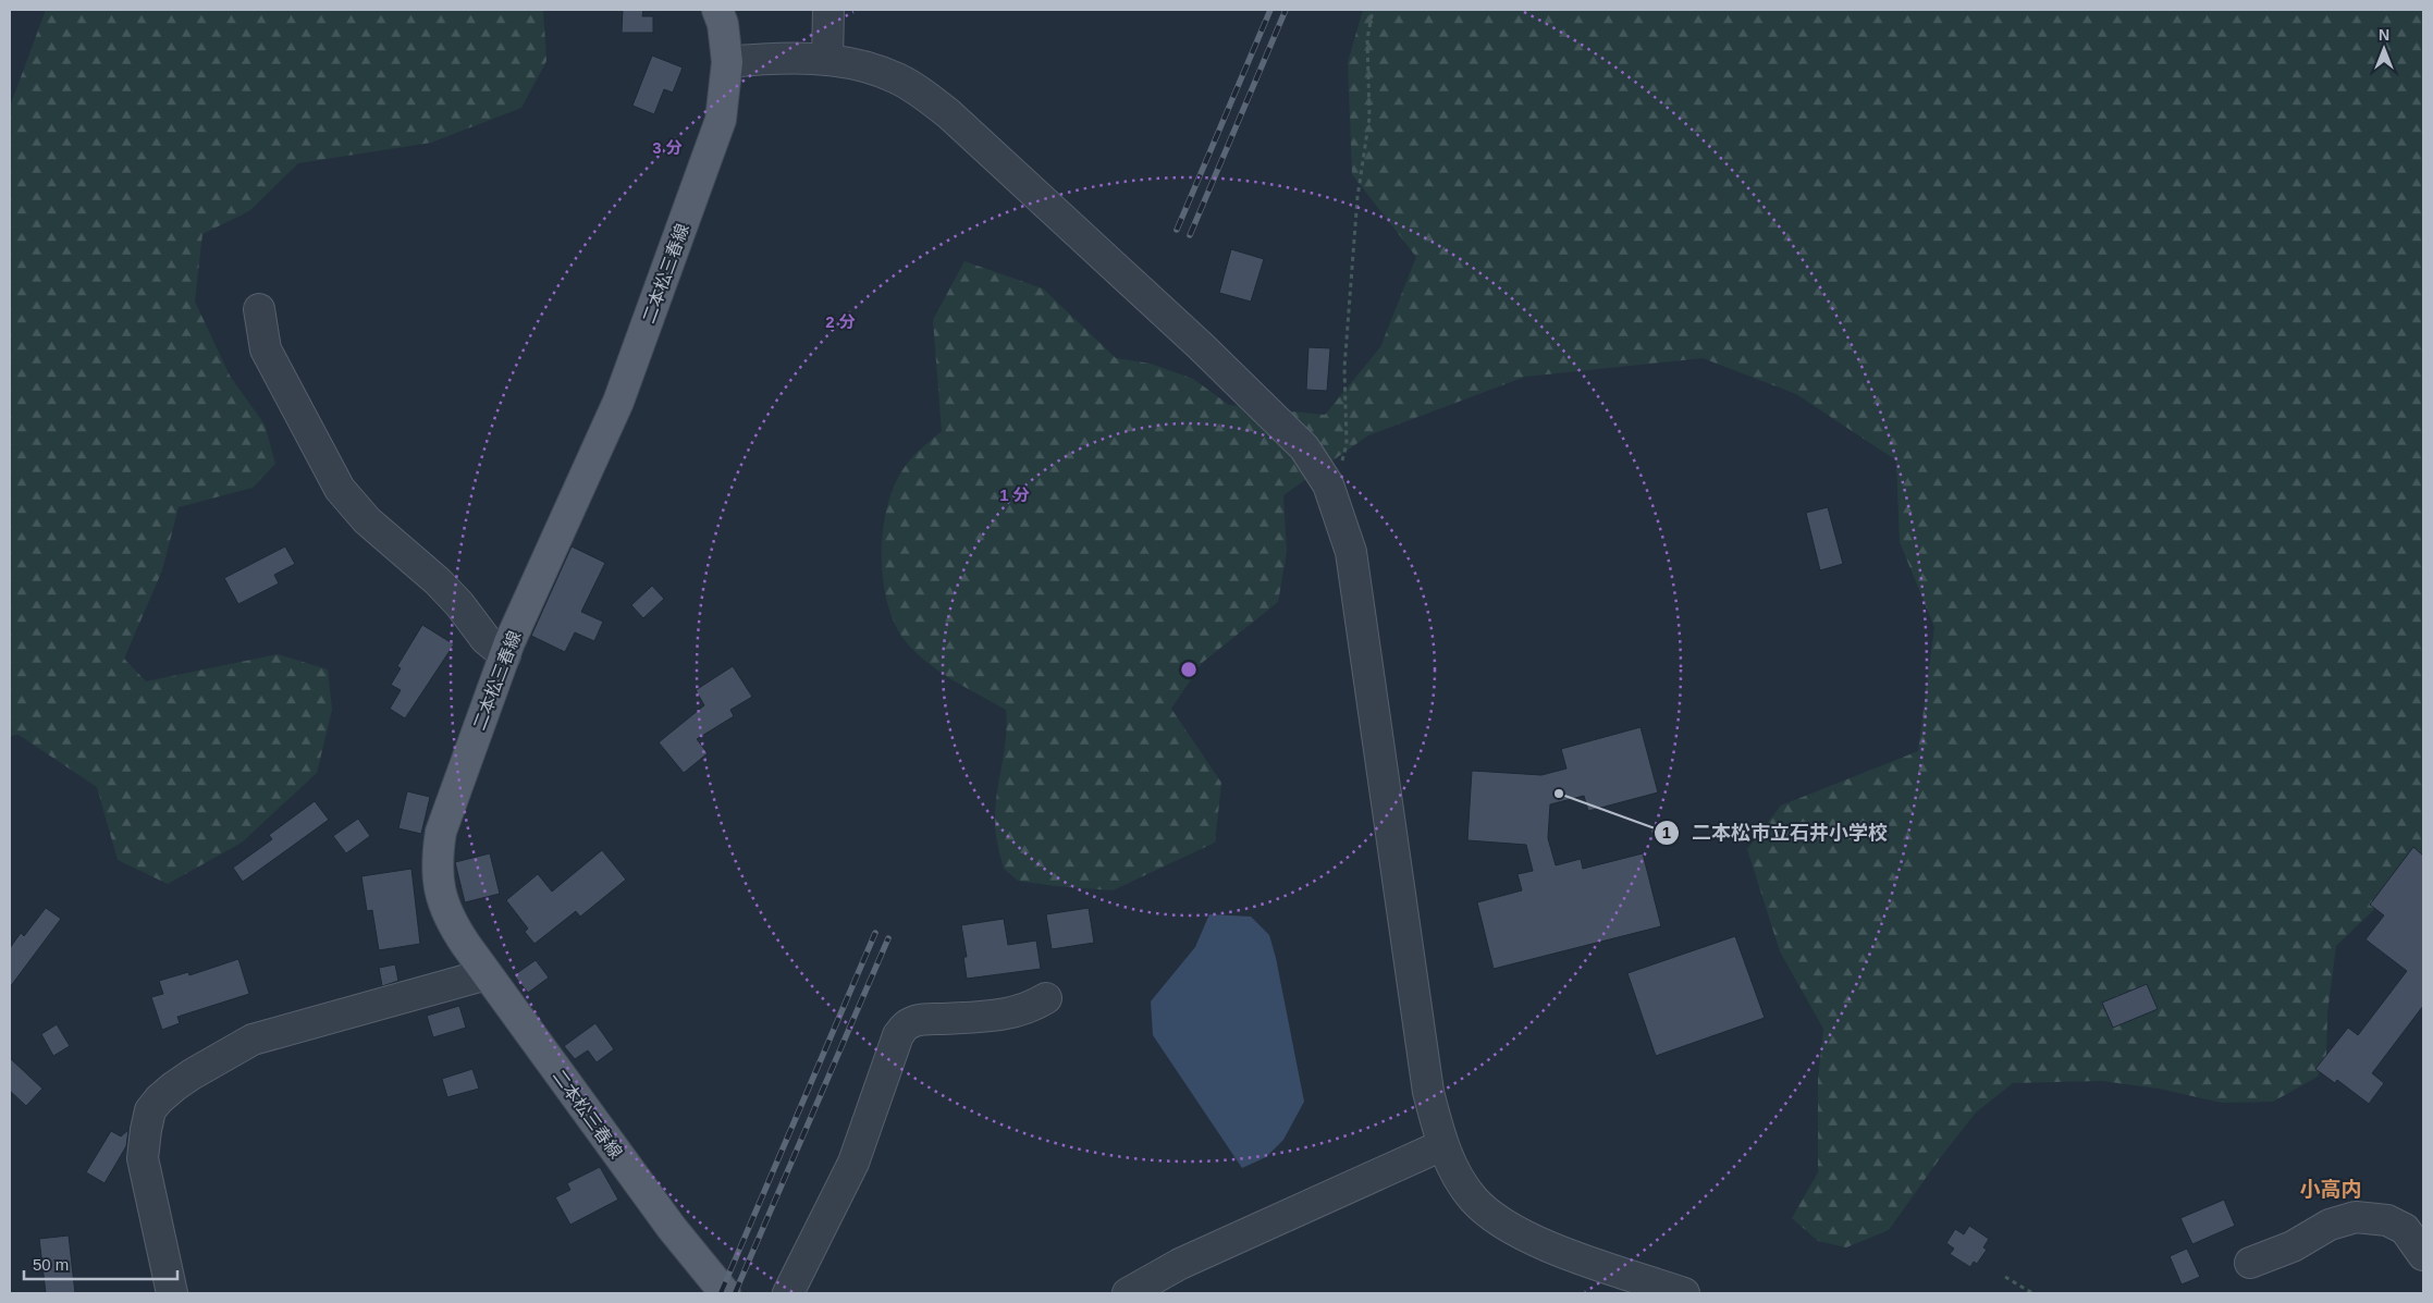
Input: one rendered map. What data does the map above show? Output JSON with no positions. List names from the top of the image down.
{
  "streets": {
    "main road": ["二本松三春線"]
  },
  "districts": ["小高内"],
  "places": ["二本松市立石井小学校"],
  "scale_bar": "50 m",
  "north": "top",
  "rings": ["3 分", "2 分", "1 分"]
}
